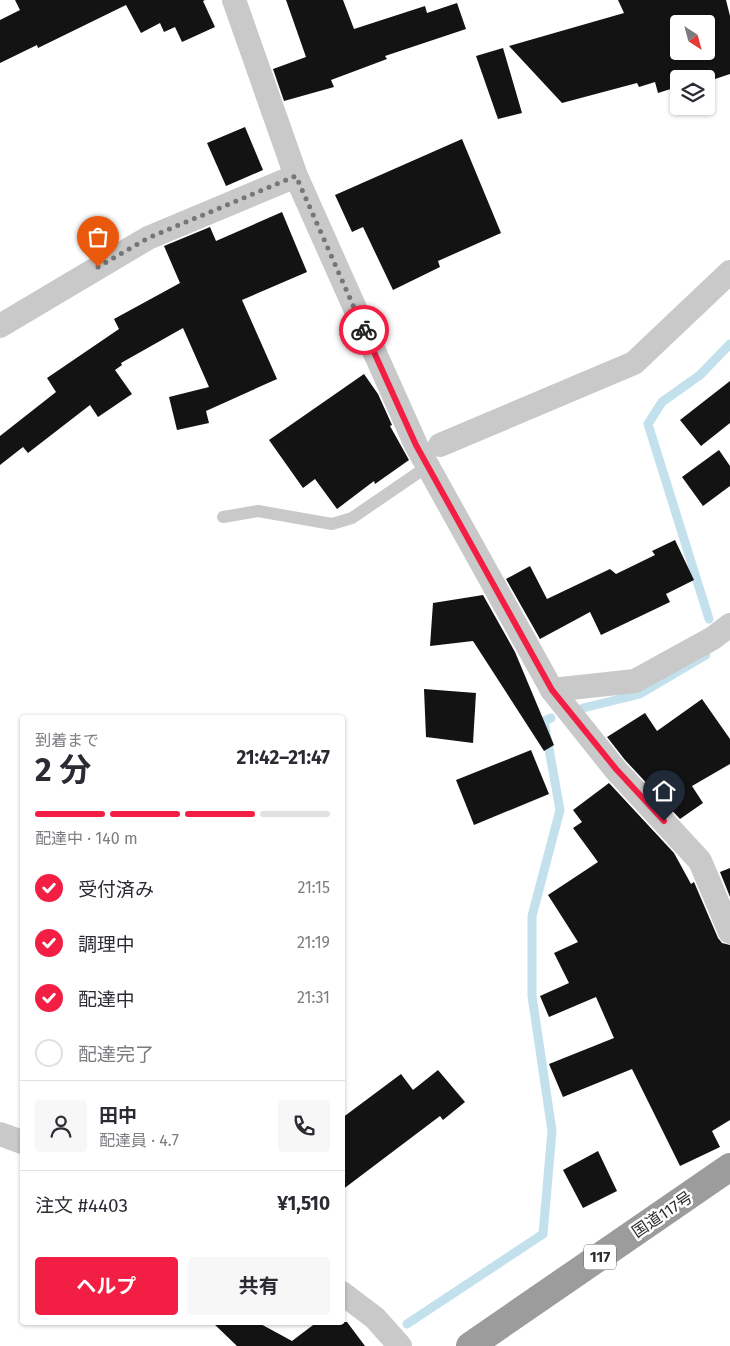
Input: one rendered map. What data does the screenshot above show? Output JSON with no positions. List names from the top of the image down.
{
  "streets": {
    "highway": ["国道117号", "117"]
  },
  "north": "bottom right",
  "page": {
    "heading": ["2 分", "到着まで", "21:42–21:47"],
    "panel": [
      "田中",
      "配達員 · 4.7",
      "注文 #4403",
      "¥1,510"
    ],
    "bar": "配達中 · 140 m",
    "list": [
      ["受付済み", "21:15"],
      ["調理中", "21:19"],
      ["配達中", "21:31"],
      "配達完了"
    ],
    "buttons": ["ヘルプ", "共有"]
  }
}
